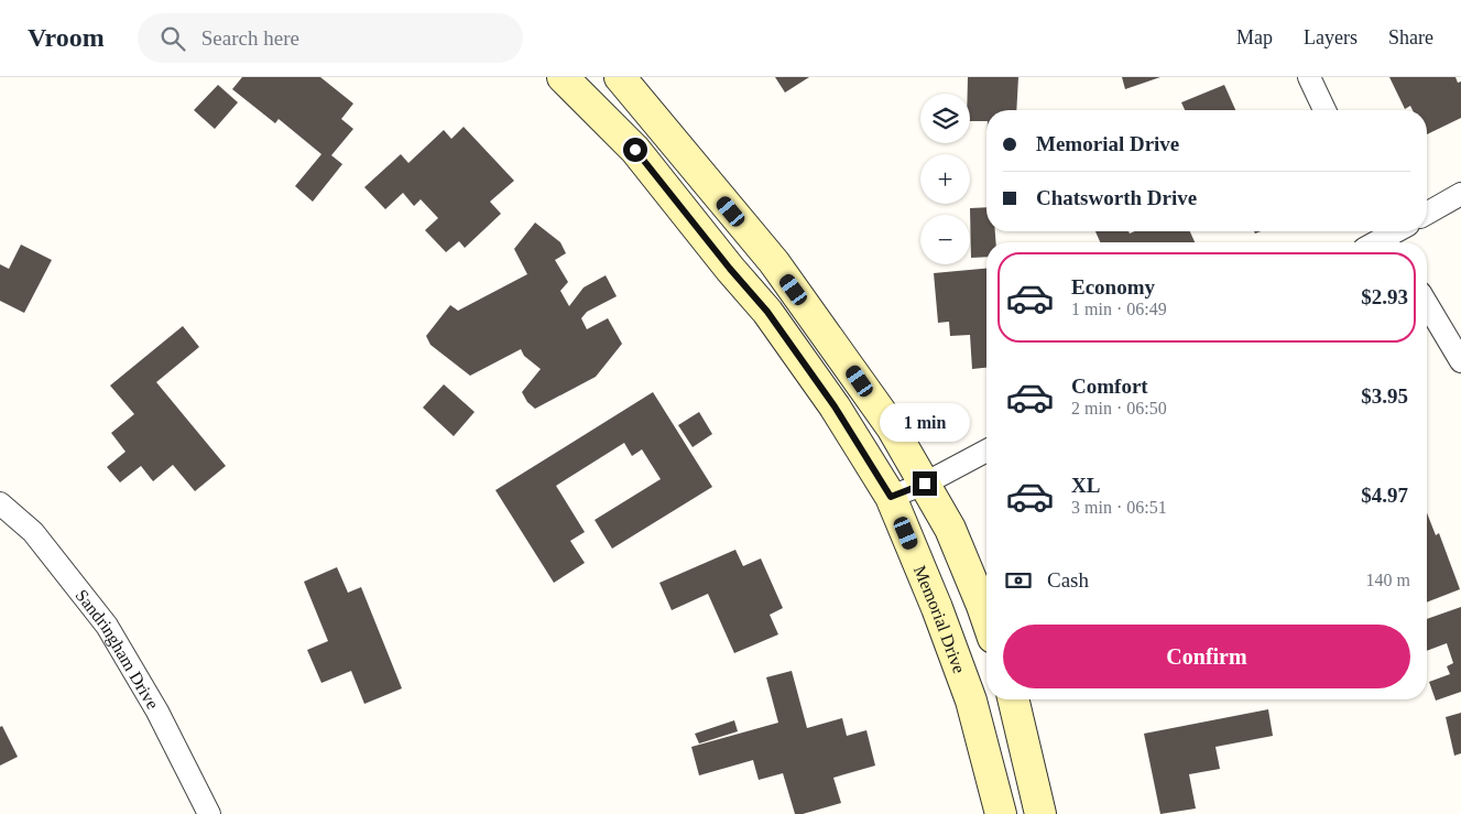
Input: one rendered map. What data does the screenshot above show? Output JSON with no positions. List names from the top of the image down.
{
  "streets": {
    "main road": ["Memorial Drive"],
    "street": ["Sandringham Drive"]
  },
  "page": {
    "header": "Vroom",
    "search": "Search here",
    "nav": ["Map", "Layers", "Share"],
    "map_buttons": ["+", "−"],
    "banner": ["Memorial Drive", "Chatsworth Drive"],
    "list": [
      {
        "name": "Economy",
        "note": "1 min · 06:49",
        "value": "$2.93"
      },
      {
        "name": "Comfort",
        "note": "2 min · 06:50",
        "value": "$3.95"
      },
      {
        "name": "XL",
        "note": "3 min · 06:51",
        "value": "$4.97"
      }
    ],
    "bubble": "1 min",
    "pay": ["Cash", "140 m"],
    "buttons": "Confirm"
  }
}
